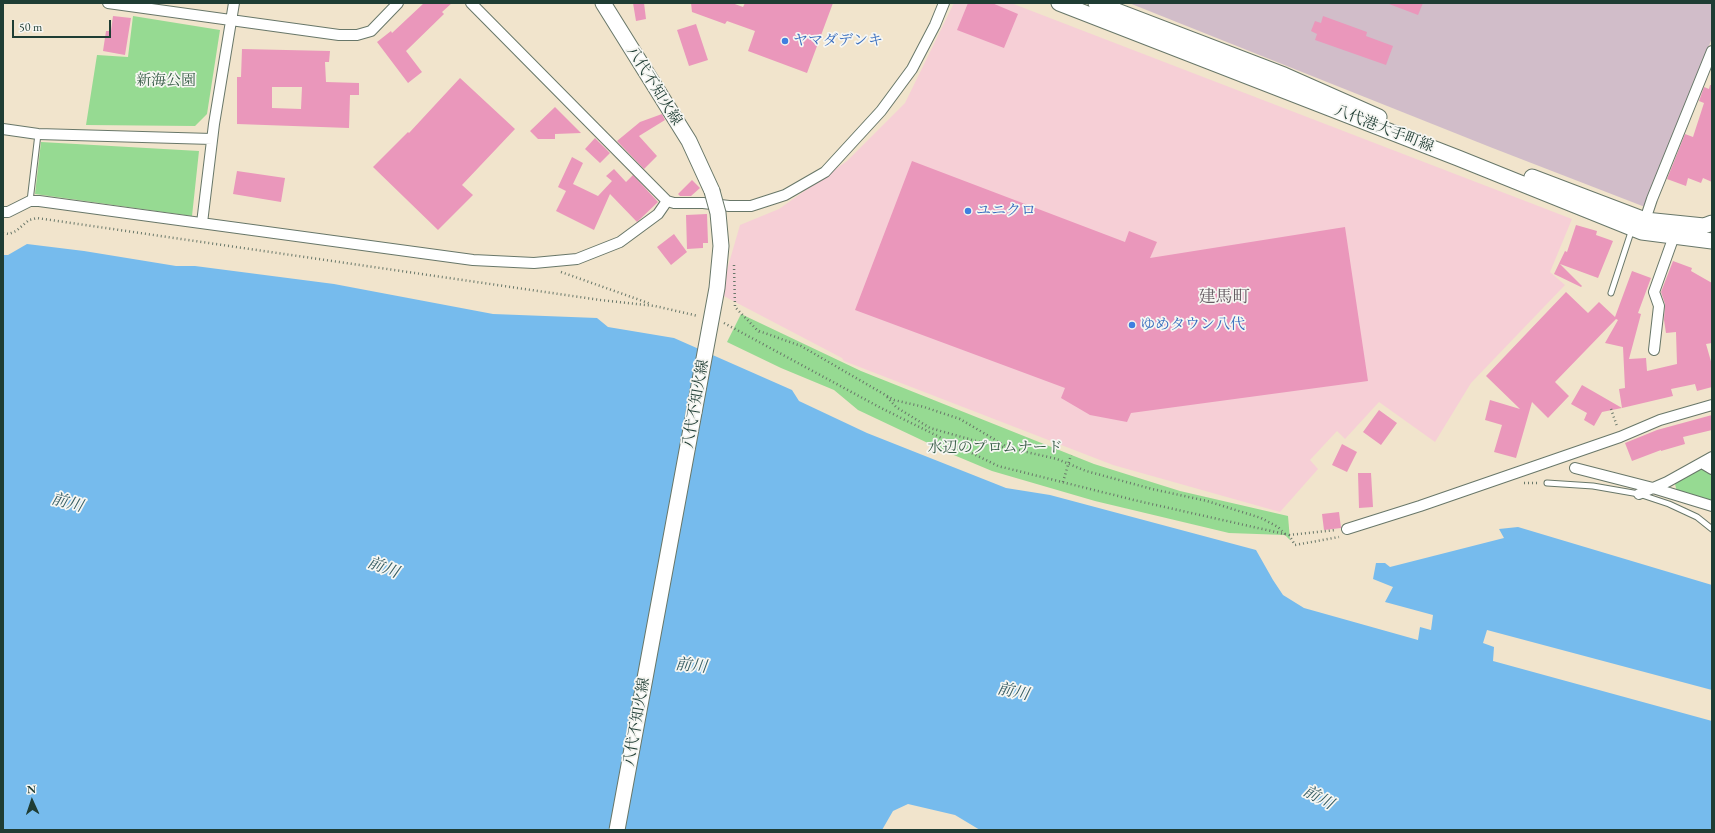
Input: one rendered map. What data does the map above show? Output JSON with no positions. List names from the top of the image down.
{
  "streets": {
    "main road": ["八代不知火線", "八代港大手町線"]
  },
  "districts": ["建馬町"],
  "water": ["前川"],
  "parks": ["新海公園", "水辺のプロムナード"],
  "places": ["ヤマダデンキ", "ユニクロ", "ゆめタウン八代"],
  "scale_bar": "50 m",
  "north": "top"
}
